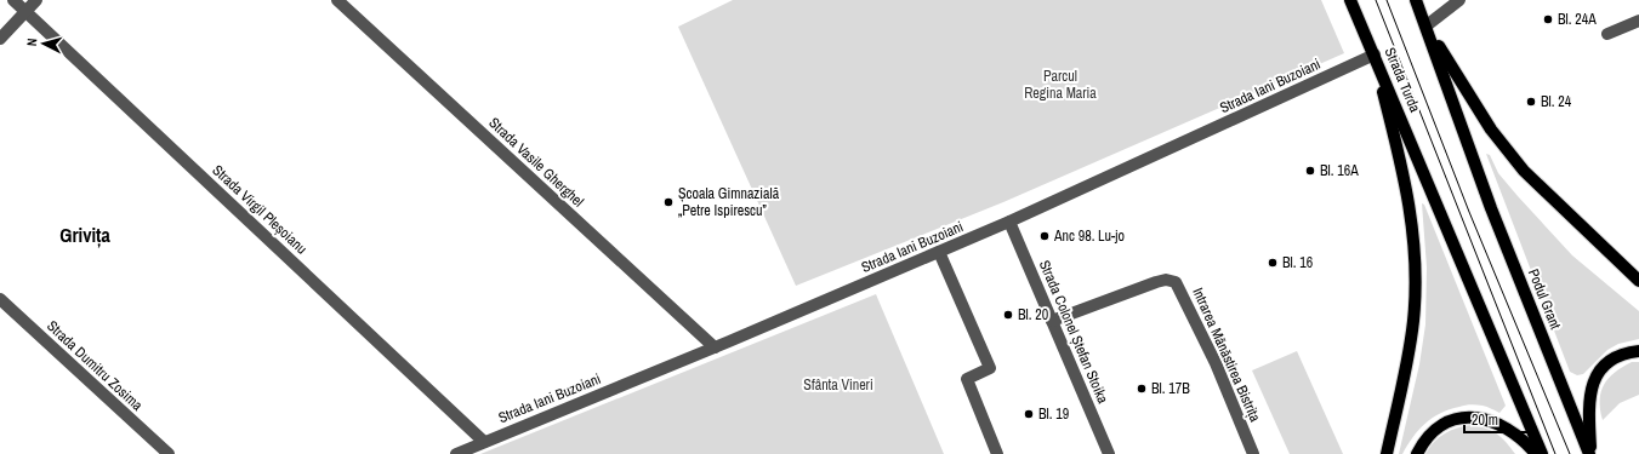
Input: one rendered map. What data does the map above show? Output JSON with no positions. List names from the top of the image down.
{
  "streets": {
    "main road": ["Strada Turda", "Podul Grant"],
    "street": [
      "Strada Iani Buzoiani",
      "Strada Vasile Gherghel",
      "Strada Virgil Pleșoianu",
      "Strada Colonel Ștefan Stoika",
      "Intrarea Mănăstirea Bistrița",
      "Strada Dumitru Zosima"
    ]
  },
  "crossings": [
    ["Strada Turda", "Strada Iani Buzoiani"],
    ["Strada Iani Buzoiani", "Strada Vasile Gherghel"],
    ["Strada Iani Buzoiani", "Strada Virgil Pleșoianu"],
    ["Strada Iani Buzoiani", "Strada Colonel Ștefan Stoika"],
    ["Strada Colonel Ștefan Stoika", "Intrarea Mănăstirea Bistrița"]
  ],
  "districts": ["Grivița"],
  "parks": ["Parcul Regina Maria", "Sfânta Vineri"],
  "places": [
    "Bl. 24A",
    "Bl. 24",
    "Bl. 16A",
    "Școala Gimnazială „Petre Ispirescu”",
    "Anc 98. Lu-jo",
    "Bl. 16",
    "Bl. 20",
    "Bl. 17B",
    "Bl. 19"
  ],
  "scale_bar": "20 m",
  "north": "left"
}
